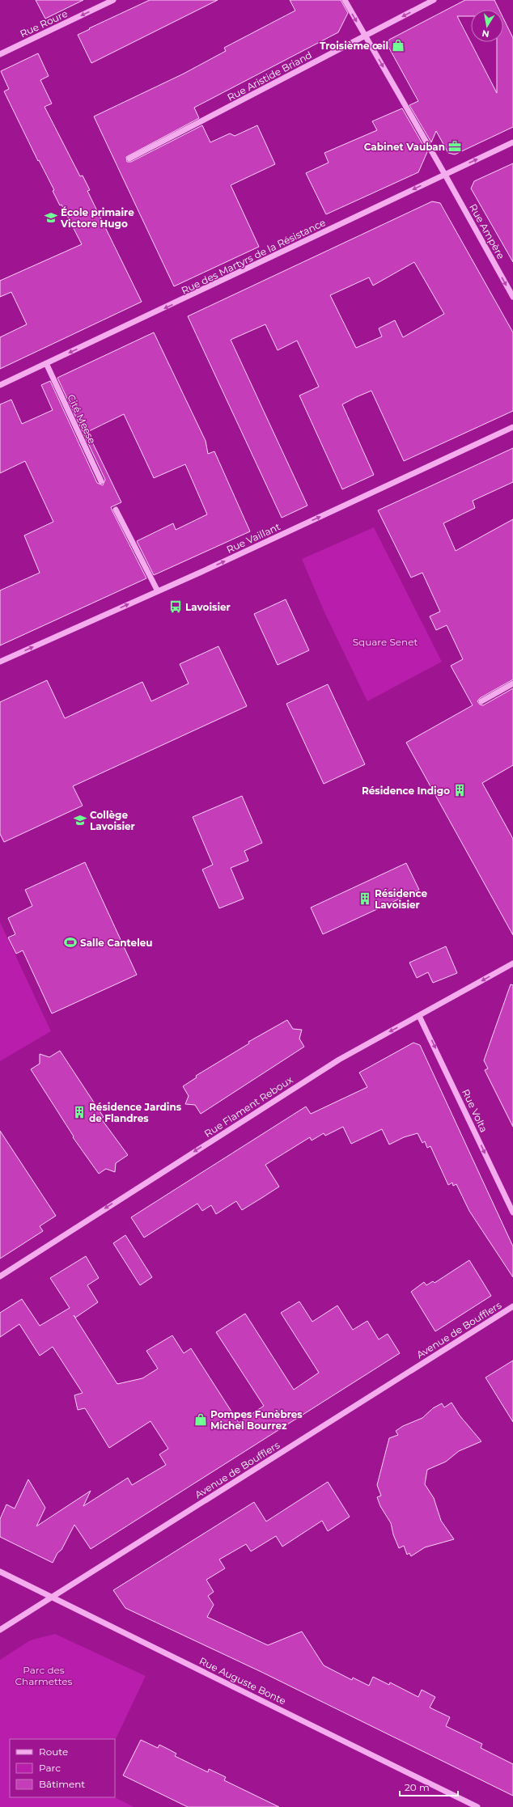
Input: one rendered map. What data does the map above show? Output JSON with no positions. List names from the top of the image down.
{
  "streets": {
    "street": [
      "Rue Roure",
      "Rue Aristide Briand",
      "Rue Ampère",
      "Rue des Martyrs de la Résistance",
      "Cité Meese",
      "Rue Vaillant",
      "Rue Flament Reboux",
      "Rue Volta",
      "Avenue de Boufflers",
      "Rue Auguste Bonte"
    ]
  },
  "crossings": [
    ["Rue Aristide Briand", "Rue Ampère"],
    ["Rue Ampère", "Rue des Martyrs de la Résistance"],
    ["Rue des Martyrs de la Résistance", "Cité Meese"],
    ["Rue Flament Reboux", "Rue Volta"],
    ["Avenue de Boufflers", "Rue Auguste Bonte"]
  ],
  "one_way": [
    "Rue Roure",
    "Rue Ampère",
    "Rue Vaillant",
    "Rue Flament Reboux",
    "Rue Volta"
  ],
  "parks": ["Square Senet", "Parc des Charmettes"],
  "places": {
    "shop": ["Troisième œil", "Pompes Funèbres Michel Bourrez"],
    "office": ["Cabinet Vauban"],
    "school or university": ["École primaire Victore Hugo", "Collège Lavoisier"],
    "bus stop": ["Lavoisier"],
    "building": ["Résidence Indigo", "Résidence Lavoisier", "Résidence Jardins de Flandres"],
    "sports": ["Salle Canteleu"]
  },
  "legend": ["Route", "Parc", "Bâtiment"],
  "scale_bar": "20 m",
  "north": "bottom"
}
